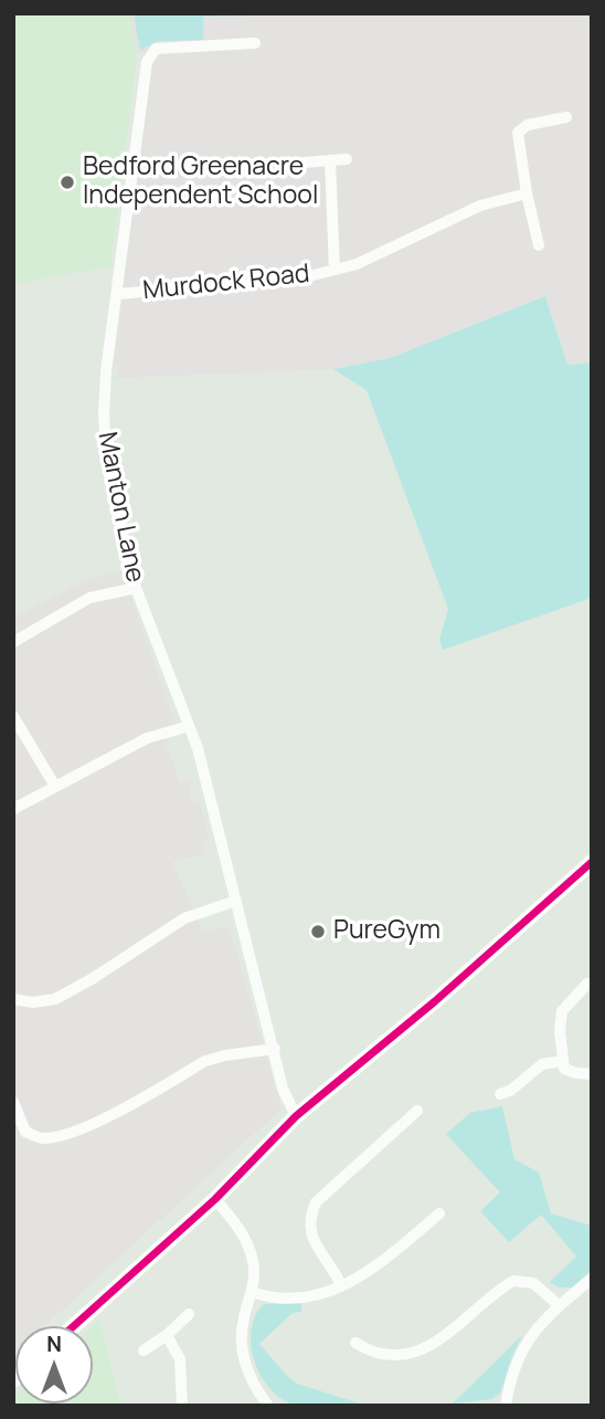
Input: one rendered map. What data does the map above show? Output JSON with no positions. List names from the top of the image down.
{
  "streets": {
    "street": ["Murdock Road", "Manton Lane"]
  },
  "crossings": [
    ["Murdock Road", "Manton Lane"]
  ],
  "places": ["Bedford Greenacre Independent School", "PureGym"],
  "north": "top"
}
